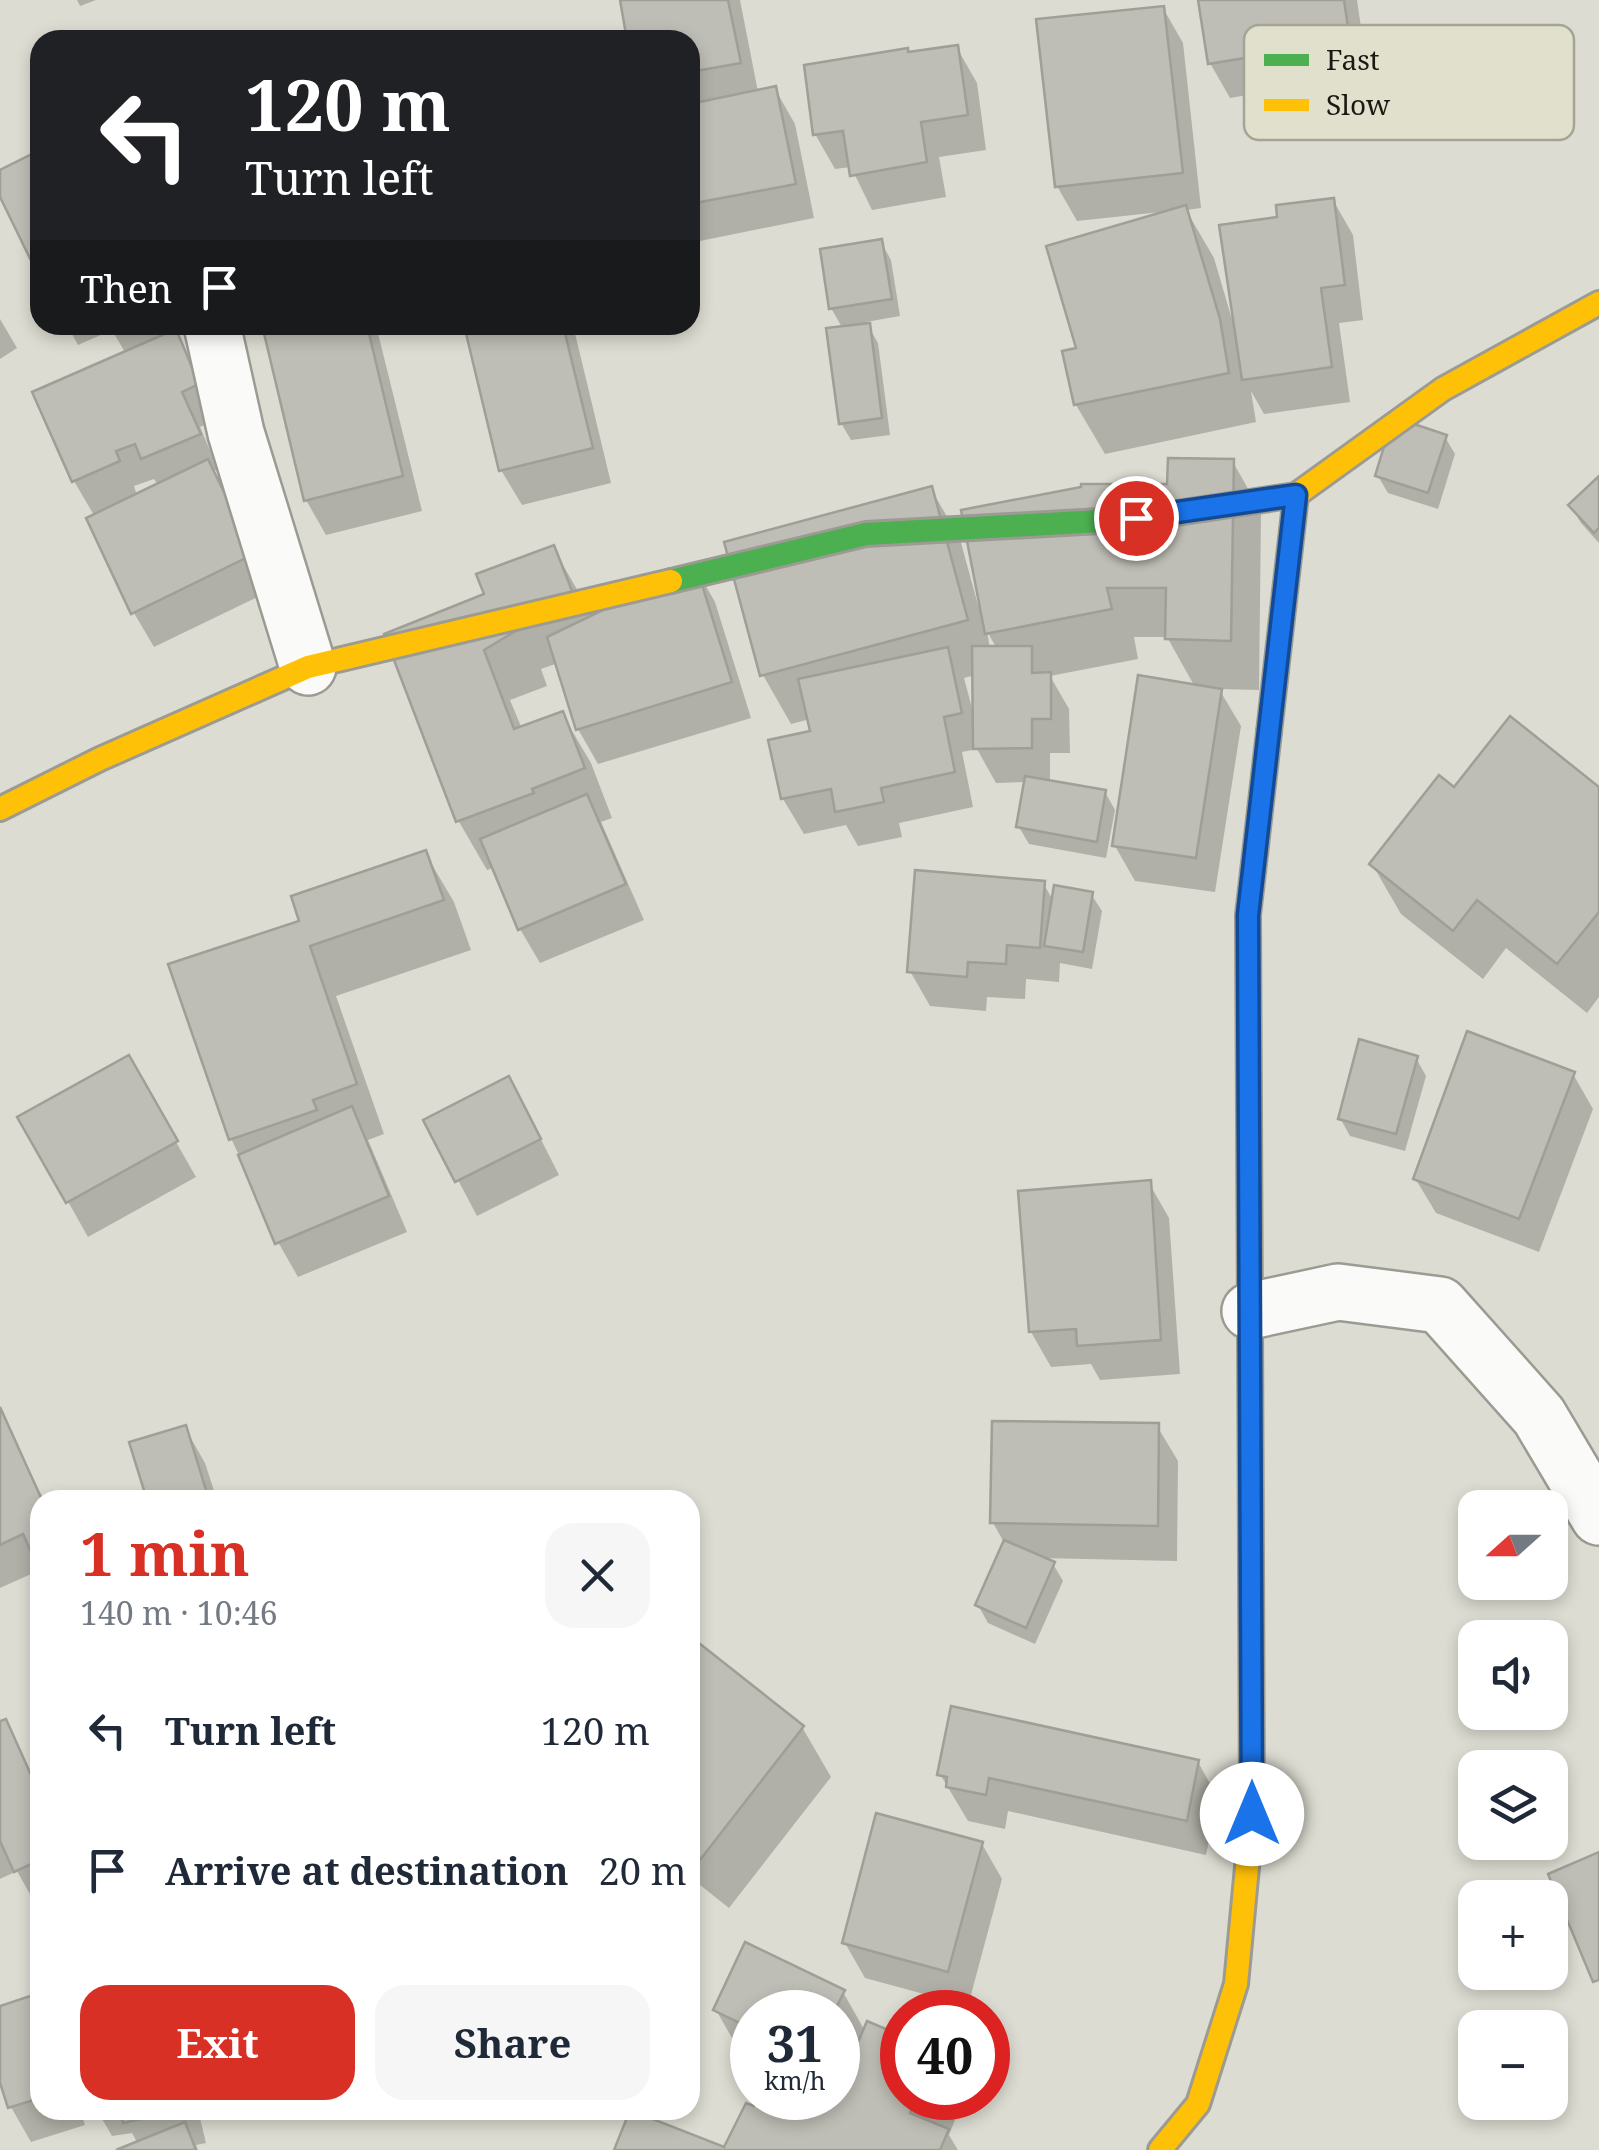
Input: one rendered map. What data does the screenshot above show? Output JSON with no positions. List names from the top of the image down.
{
  "legend": ["Fast", "Slow"],
  "north": "left",
  "page": {
    "turn": ["120 m", "Turn left"],
    "then": "Then",
    "map_buttons": ["+", "−"],
    "heading": ["1 min", "140 m · 10:46"],
    "list": [
      {
        "name": "Turn left",
        "value": "120 m"
      },
      {
        "name": "Arrive at destination",
        "value": "20 m"
      }
    ],
    "buttons": ["Exit", "Share"],
    "speed": "31 km/h",
    "limit": "40"
  }
}
